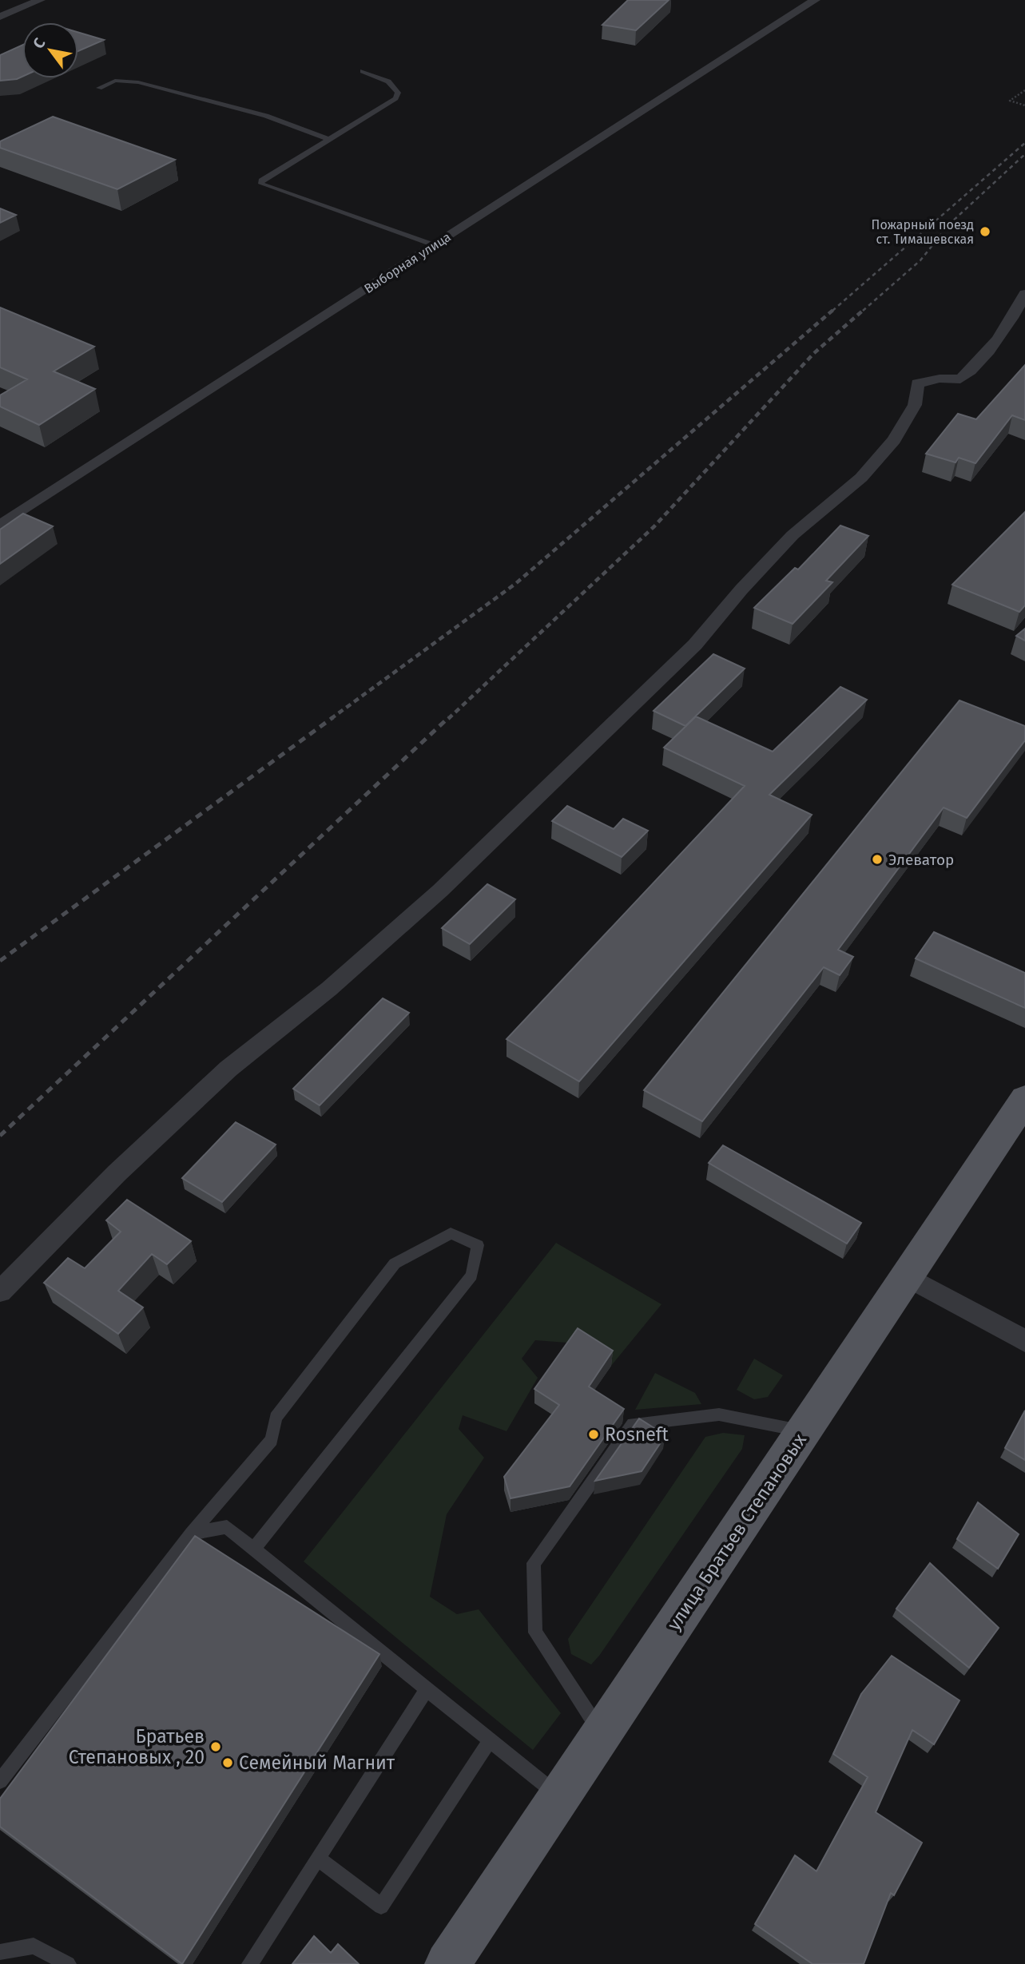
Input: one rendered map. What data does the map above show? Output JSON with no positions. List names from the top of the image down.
{
  "streets": {
    "main road": ["улица Братьев Степановых"],
    "street": ["Выборная улица"]
  },
  "places": [
    "Пожарный поезд ст. Тимашевская",
    "Элеватор",
    "Rosneft",
    "Братьев Степановых , 20",
    "Семейный Магнит"
  ],
  "north": "top left"
}
